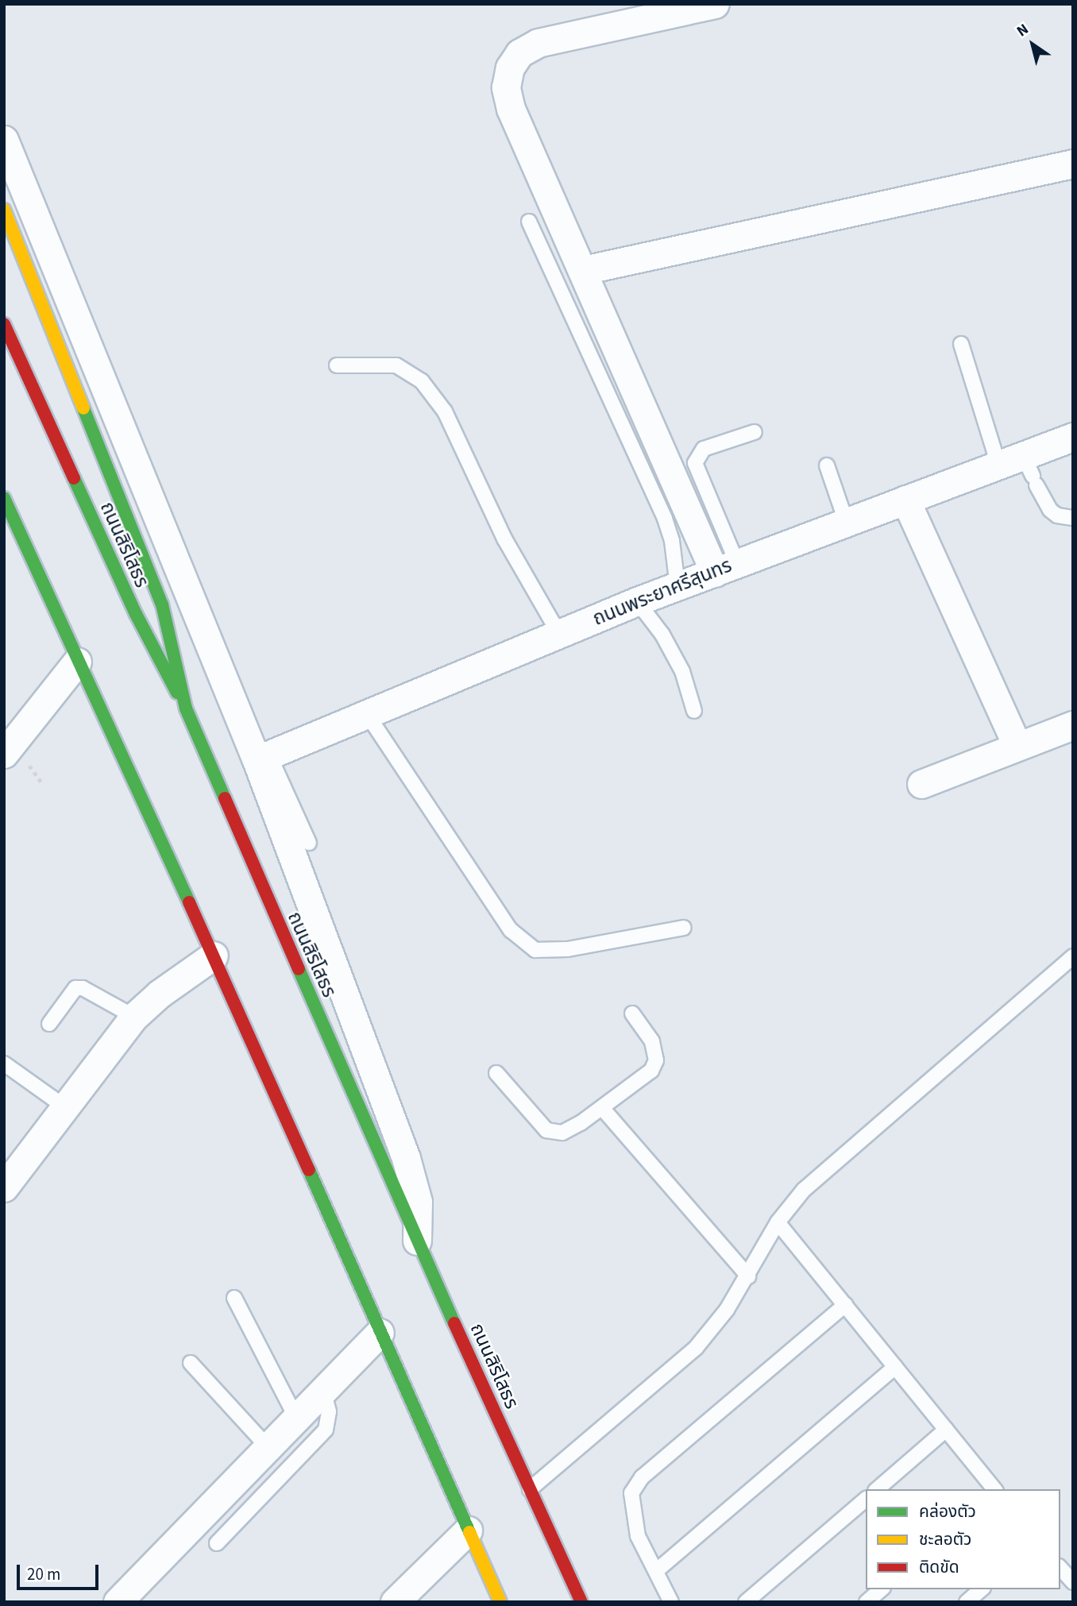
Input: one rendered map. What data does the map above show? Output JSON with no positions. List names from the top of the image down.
{
  "streets": {
    "main road": ["ถนนสิริโสธร"],
    "street": ["ถนนพระยาศรีสุนทร"]
  },
  "legend": ["คล่องตัว", "ชะลอตัว", "ติดขัด"],
  "scale_bar": "20 m",
  "north": "top left"
}
